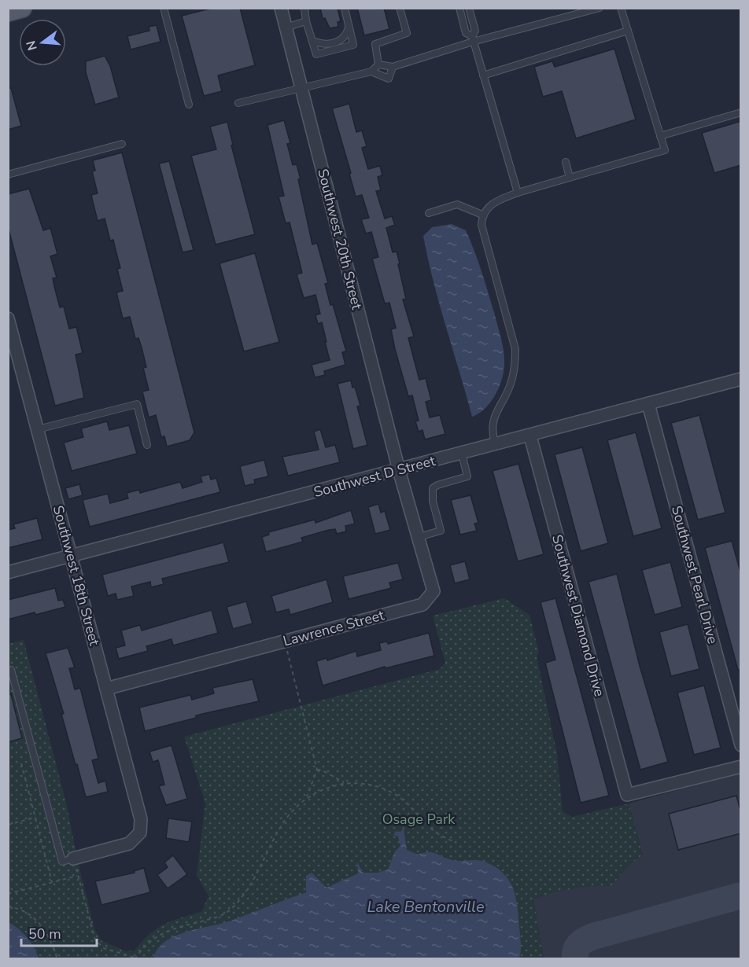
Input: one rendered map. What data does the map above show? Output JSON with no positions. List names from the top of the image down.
{
  "streets": {
    "street": [
      "Southwest 20th Street",
      "Southwest D Street",
      "Southwest Pearl Drive",
      "Southwest 18th Street",
      "Southwest Diamond Drive",
      "Lawrence Street"
    ]
  },
  "crossings": [
    ["Southwest 20th Street", "Southwest D Street"],
    ["Southwest 20th Street", "Lawrence Street"],
    ["Southwest D Street", "Southwest Pearl Drive"],
    ["Southwest D Street", "Southwest 18th Street"],
    ["Southwest D Street", "Southwest Diamond Drive"],
    ["Southwest D Street", "Lawrence Street"],
    ["Southwest 18th Street", "Lawrence Street"]
  ],
  "water": ["Lake Bentonville"],
  "parks": ["Osage Park"],
  "scale_bar": "50 m",
  "north": "left"
}
